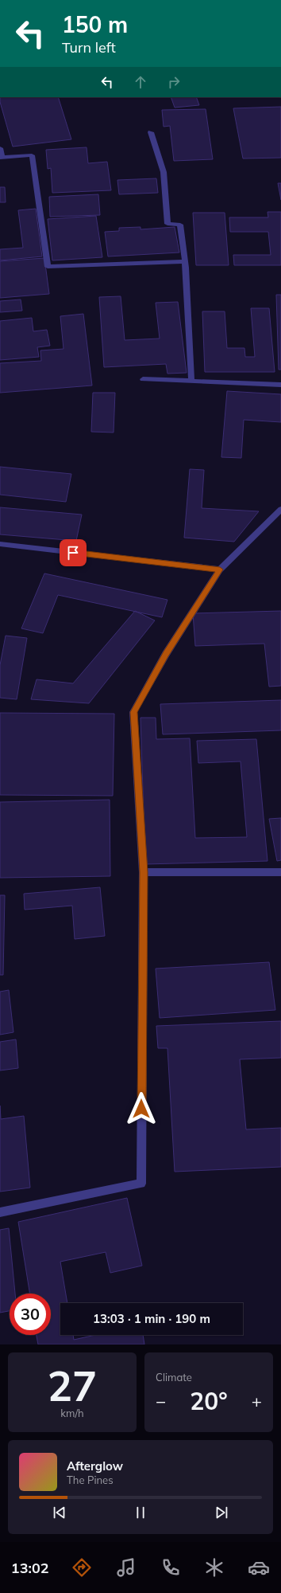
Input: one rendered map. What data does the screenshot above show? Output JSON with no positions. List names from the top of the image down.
{
  "page": {
    "turn": ["150 m", "Turn left"],
    "limit": "30",
    "trip": "13:03 · 1 min · 190 m",
    "tile": [
      ["27", "km/h"],
      "Climate"
    ],
    "heat": ["−", "20°", "+"],
    "song": ["Afterglow", "The Pines"],
    "tabs": "13:02"
  }
}
